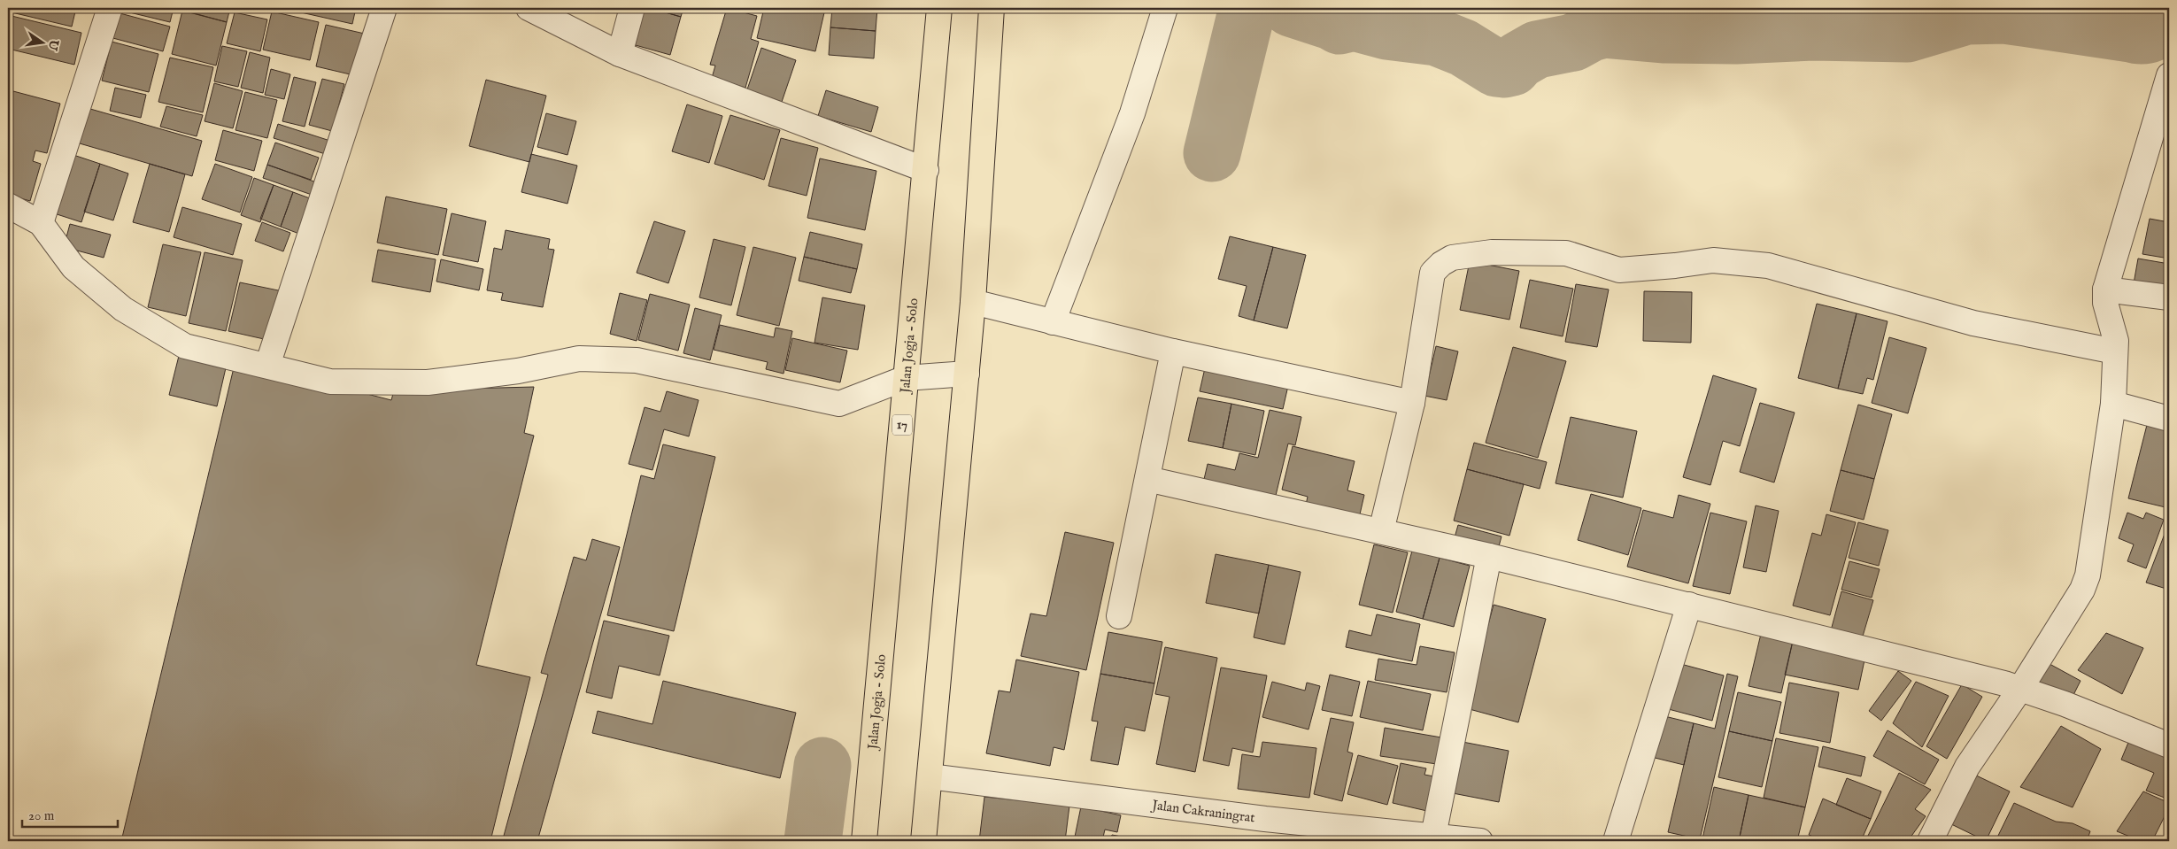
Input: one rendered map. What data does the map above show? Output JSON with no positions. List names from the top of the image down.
{
  "streets": {
    "highway": ["Jalan Jogja - Solo", "17"],
    "street": ["Jalan Cakraningrat"]
  },
  "scale_bar": "20 m",
  "north": "right"
}
